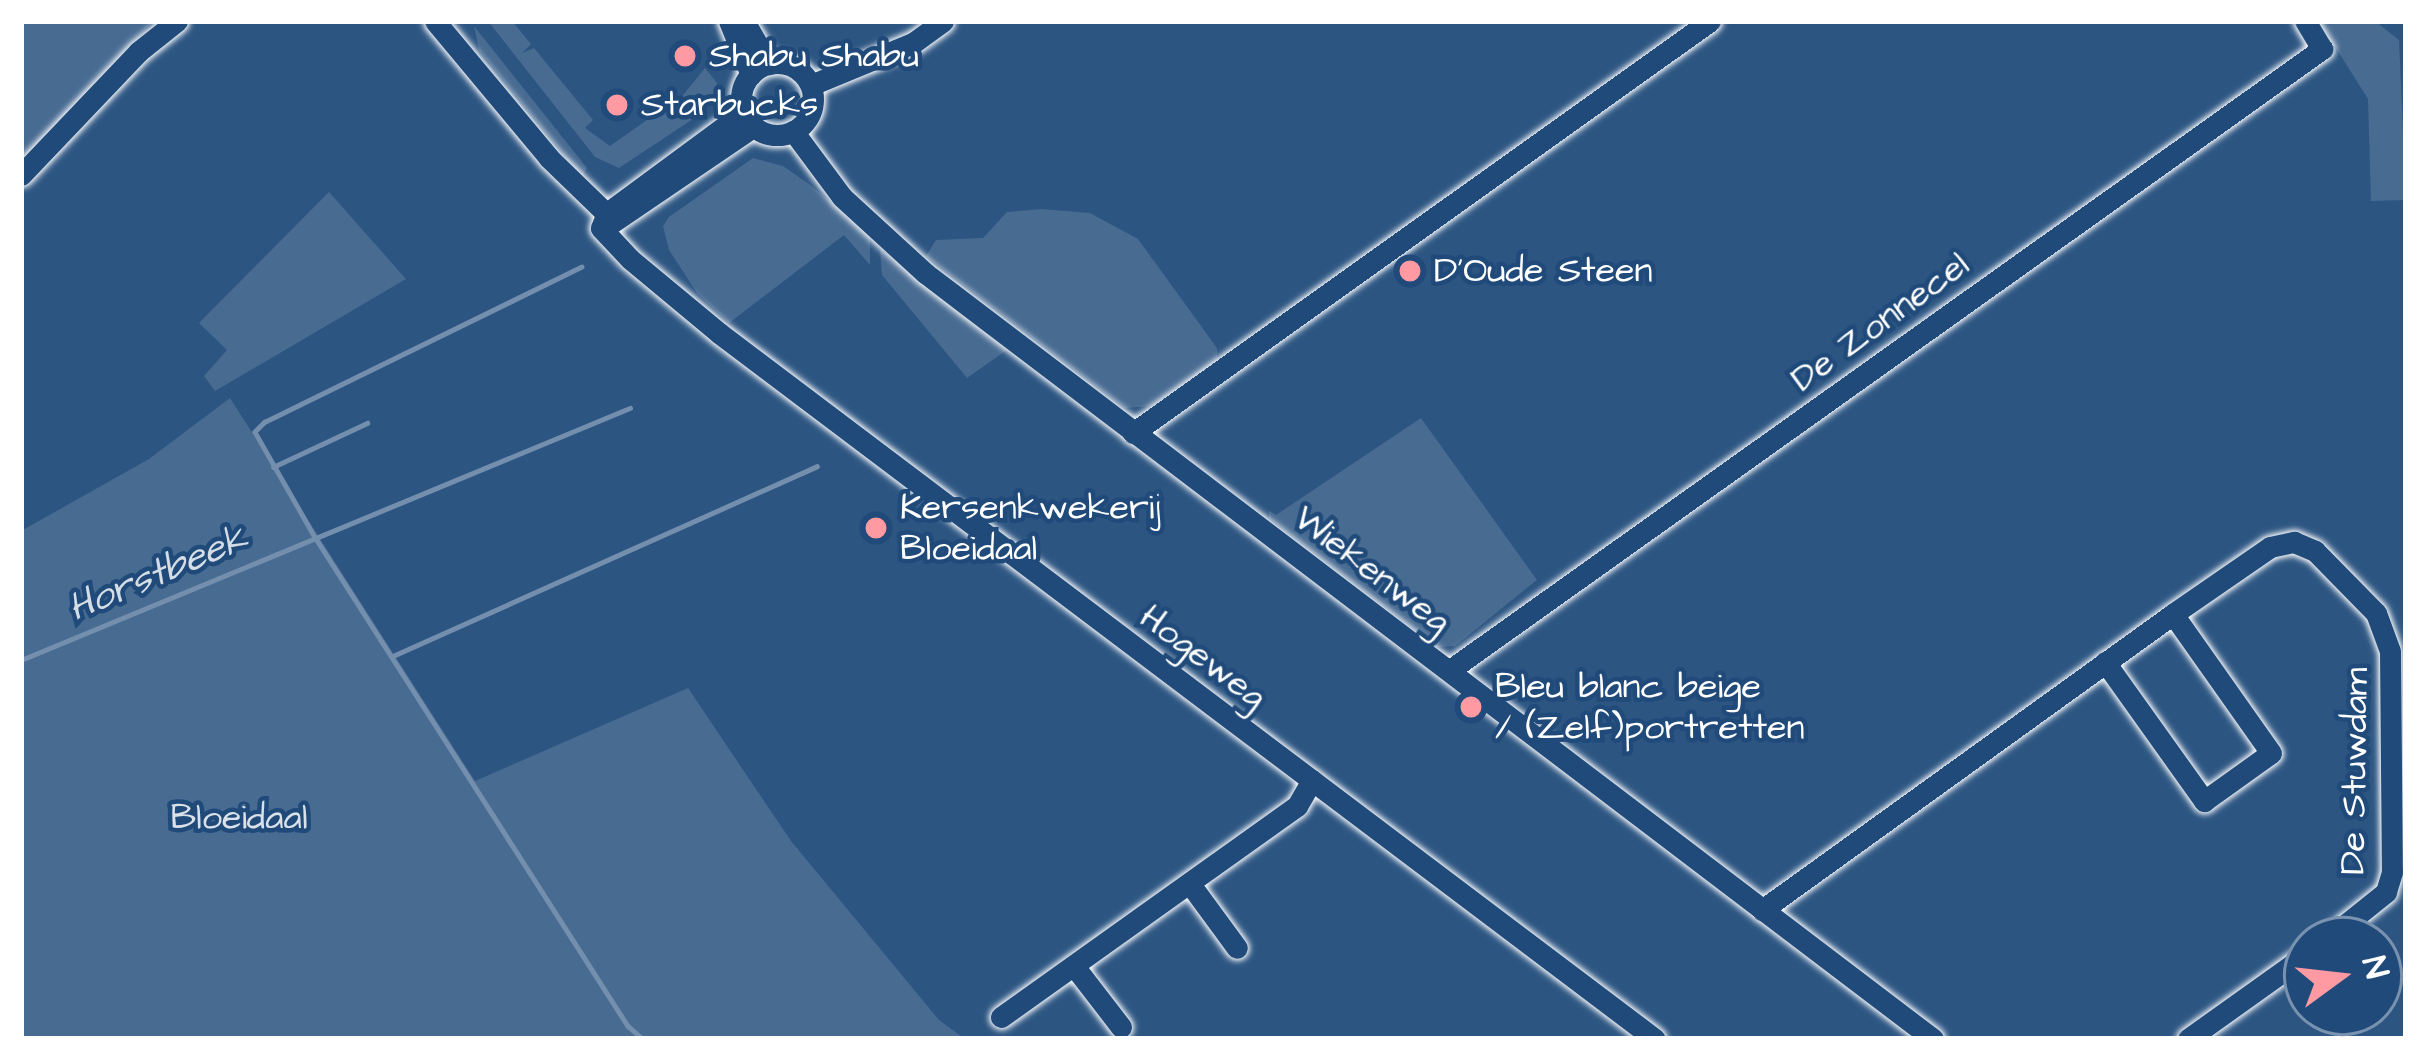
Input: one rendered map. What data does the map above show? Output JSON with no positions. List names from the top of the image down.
{
  "streets": {
    "street": [
      "De Zonnecel",
      "Wiekenweg",
      "Hogeweg",
      "De Stuwdam"
    ]
  },
  "crossings": [
    ["De Zonnecel", "Wiekenweg"],
    ["Wiekenweg", "De Stuwdam"]
  ],
  "water": ["Horstbeek"],
  "parks": ["Bloeidaal"],
  "places": [
    "Shabu Shabu",
    "Starbucks",
    "D'Oude Steen",
    "Kersenkwekerij Bloeidaal",
    "Bleu blanc beige / (Zelf)portretten"
  ],
  "north": "right"
}
